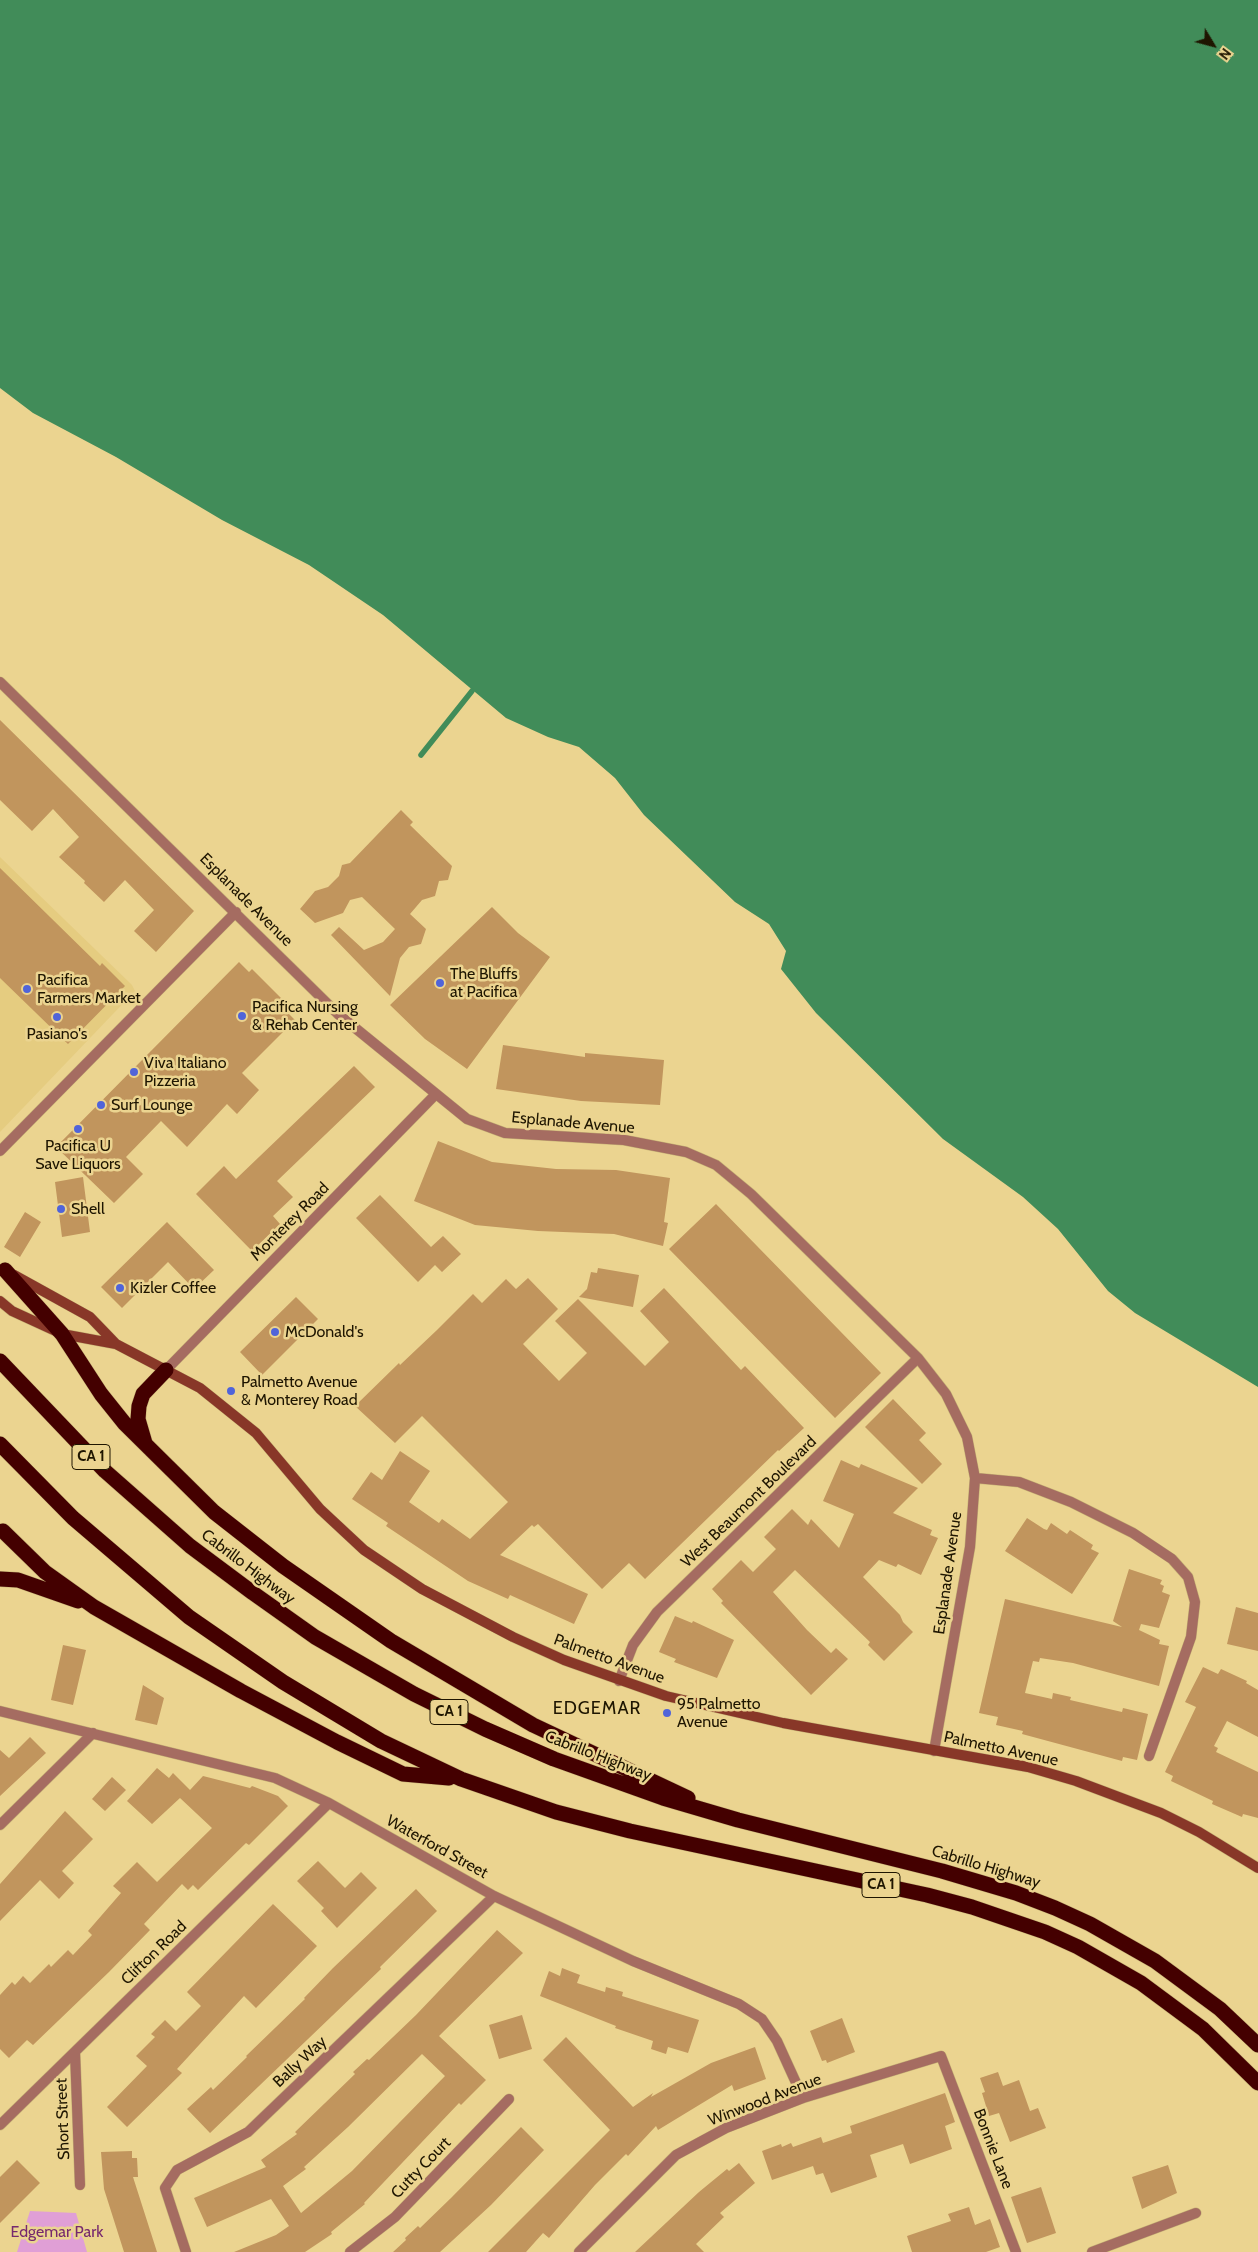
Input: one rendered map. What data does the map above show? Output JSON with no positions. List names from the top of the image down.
{
  "streets": {
    "highway": ["CA 1", "Cabrillo Highway"],
    "street": [
      "Esplanade Avenue",
      "Monterey Road",
      "West Beaumont Boulevard",
      "Palmetto Avenue",
      "Waterford Street",
      "Clifton Road",
      "Bally Way",
      "Winwood Avenue",
      "Short Street",
      "Bonnie Lane",
      "Cutty Court"
    ]
  },
  "crossings": [
    ["Esplanade Avenue", "Monterey Road"],
    ["Esplanade Avenue", "West Beaumont Boulevard"],
    ["Esplanade Avenue", "Palmetto Avenue"],
    ["Monterey Road", "Palmetto Avenue"],
    ["West Beaumont Boulevard", "Palmetto Avenue"],
    ["Waterford Street", "Clifton Road"],
    ["Waterford Street", "Bally Way"],
    ["Waterford Street", "Winwood Avenue"],
    ["Clifton Road", "Short Street"],
    ["Winwood Avenue", "Bonnie Lane"]
  ],
  "districts": ["EDGEMAR"],
  "parks": ["Edgemar Park"],
  "places": [
    "The Bluffs at Pacifica",
    "Pacifica Farmers Market",
    "Pacifica Nursing & Rehab Center",
    "Pasiano's",
    "Viva Italiano Pizzeria",
    "Surf Lounge",
    "Pacifica U Save Liquors",
    "Shell",
    "Kizler Coffee",
    "McDonald's",
    "Palmetto Avenue & Monterey Road",
    "95 Palmetto Avenue"
  ],
  "north": "bottom right"
}
